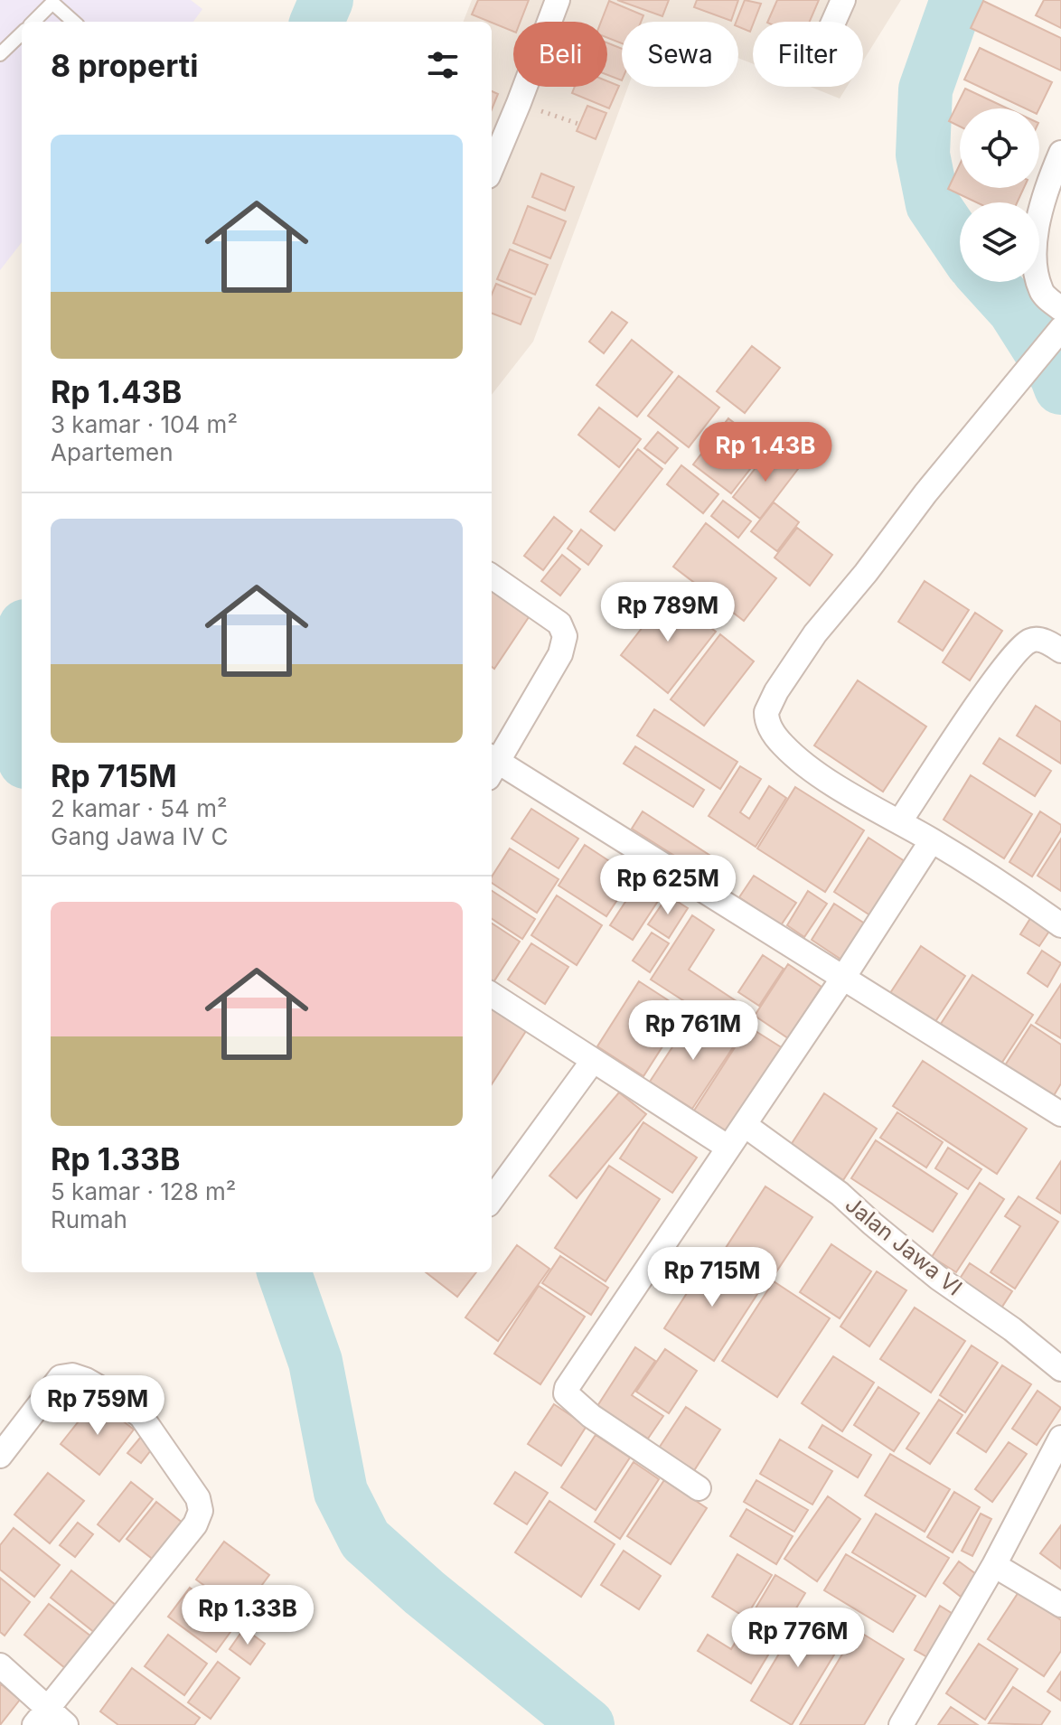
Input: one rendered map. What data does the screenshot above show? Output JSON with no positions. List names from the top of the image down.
{
  "streets": {
    "street": ["Jalan Jawa VI"]
  },
  "page": {
    "chip": ["Beli", "Sewa", "Filter"],
    "heading": "8 properti",
    "list": [
      {
        "name": "Rp 1.43B",
        "note": "3 kamar · 104 m² · Apartemen"
      },
      {
        "name": "Rp 715M",
        "note": "2 kamar · 54 m² · Gang Jawa IV C"
      },
      {
        "name": "Rp 1.33B",
        "note": "5 kamar · 128 m² · Rumah"
      }
    ],
    "price": [
      "Rp 1.43B",
      "Rp 789M",
      "Rp 625M",
      "Rp 761M",
      "Rp 715M",
      "Rp 759M",
      "Rp 1.33B",
      "Rp 776M"
    ]
  }
}
